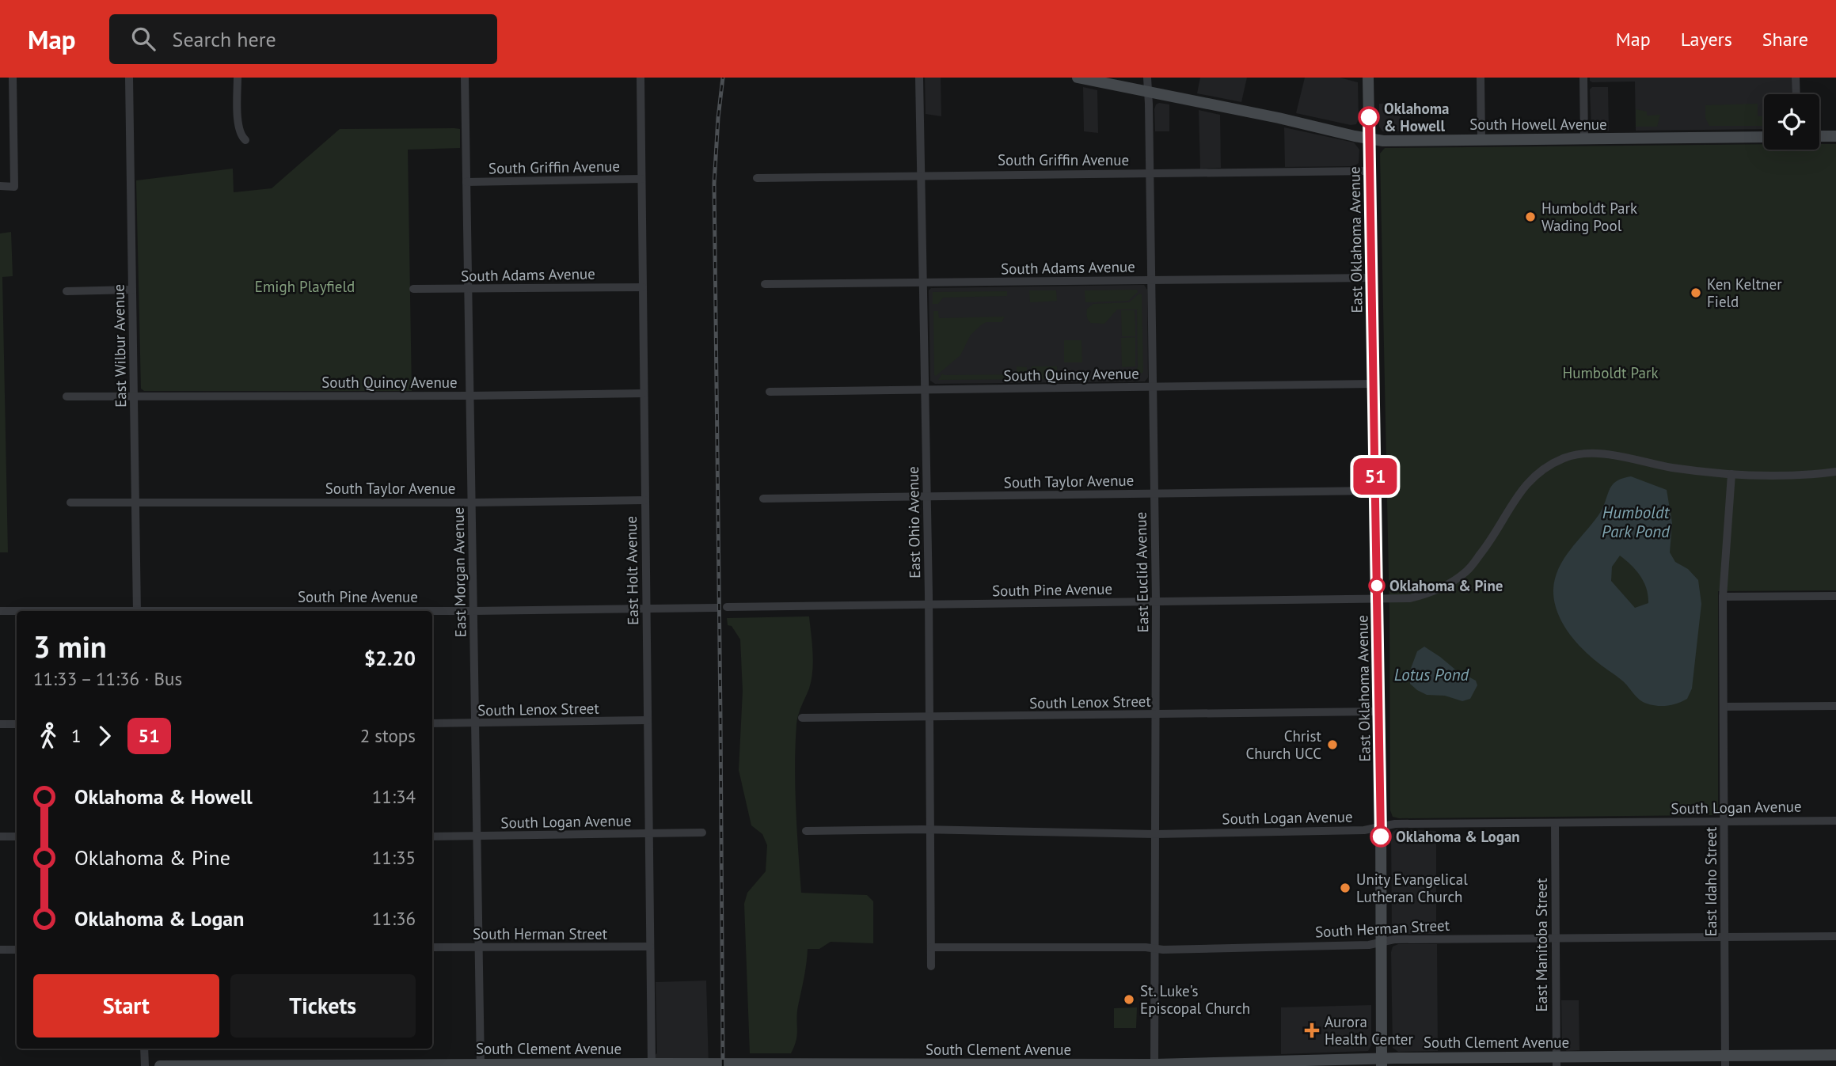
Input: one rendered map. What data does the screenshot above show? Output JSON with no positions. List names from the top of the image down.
{
  "streets": {
    "street": [
      "South Howell Avenue",
      "South Griffin Avenue",
      "East Oklahoma Avenue",
      "South Adams Avenue",
      "East Wilbur Avenue",
      "South Quincy Avenue",
      "South Taylor Avenue",
      "East Ohio Avenue",
      "East Holt Avenue",
      "East Morgan Avenue",
      "East Euclid Avenue",
      "South Pine Avenue",
      "South Lenox Street",
      "South Logan Avenue",
      "East Idaho Street",
      "South Herman Street",
      "East Manitoba Street",
      "South Clement Avenue"
    ]
  },
  "crossings": [
    ["South Howell Avenue", "East Oklahoma Avenue"],
    ["South Howell Avenue", "East Euclid Avenue"],
    ["South Griffin Avenue", "East Oklahoma Avenue"],
    ["South Griffin Avenue", "East Ohio Avenue"],
    ["South Griffin Avenue", "East Holt Avenue"],
    ["South Griffin Avenue", "East Morgan Avenue"],
    ["South Griffin Avenue", "East Euclid Avenue"],
    ["East Oklahoma Avenue", "South Adams Avenue"],
    ["East Oklahoma Avenue", "South Quincy Avenue"],
    ["East Oklahoma Avenue", "South Taylor Avenue"],
    ["East Oklahoma Avenue", "South Pine Avenue"],
    ["East Oklahoma Avenue", "South Lenox Street"],
    ["East Oklahoma Avenue", "South Logan Avenue"],
    ["East Oklahoma Avenue", "South Herman Street"],
    ["East Oklahoma Avenue", "South Clement Avenue"],
    ["South Adams Avenue", "East Ohio Avenue"],
    ["South Adams Avenue", "East Holt Avenue"],
    ["South Adams Avenue", "East Morgan Avenue"],
    ["South Adams Avenue", "East Euclid Avenue"],
    ["East Wilbur Avenue", "South Quincy Avenue"],
    ["East Wilbur Avenue", "South Taylor Avenue"],
    ["South Quincy Avenue", "East Ohio Avenue"],
    ["South Quincy Avenue", "East Holt Avenue"],
    ["South Quincy Avenue", "East Morgan Avenue"],
    ["South Quincy Avenue", "East Euclid Avenue"],
    ["South Taylor Avenue", "East Ohio Avenue"],
    ["South Taylor Avenue", "East Holt Avenue"],
    ["South Taylor Avenue", "East Morgan Avenue"],
    ["South Taylor Avenue", "East Euclid Avenue"],
    ["East Ohio Avenue", "South Pine Avenue"],
    ["East Ohio Avenue", "South Lenox Street"],
    ["East Ohio Avenue", "South Logan Avenue"],
    ["East Ohio Avenue", "South Herman Street"],
    ["East Holt Avenue", "South Pine Avenue"],
    ["East Holt Avenue", "South Lenox Street"],
    ["East Holt Avenue", "South Logan Avenue"],
    ["East Holt Avenue", "South Herman Street"],
    ["East Holt Avenue", "South Clement Avenue"],
    ["East Morgan Avenue", "South Pine Avenue"],
    ["East Morgan Avenue", "South Lenox Street"],
    ["East Morgan Avenue", "South Logan Avenue"],
    ["East Morgan Avenue", "South Herman Street"],
    ["East Morgan Avenue", "South Clement Avenue"],
    ["East Euclid Avenue", "South Pine Avenue"],
    ["East Euclid Avenue", "South Lenox Street"],
    ["East Euclid Avenue", "South Logan Avenue"],
    ["East Euclid Avenue", "South Herman Street"],
    ["East Euclid Avenue", "South Clement Avenue"],
    ["South Pine Avenue", "East Idaho Street"],
    ["South Logan Avenue", "East Idaho Street"],
    ["South Logan Avenue", "East Manitoba Street"],
    ["East Idaho Street", "South Herman Street"],
    ["East Idaho Street", "South Clement Avenue"],
    ["South Herman Street", "East Manitoba Street"],
    ["East Manitoba Street", "South Clement Avenue"]
  ],
  "water": ["Humboldt Park Pond", "Lotus Pond"],
  "parks": ["Emigh Playfield", "Humboldt Park"],
  "places": {
    "other": [
      "Oklahoma & Howell",
      "Humboldt Park Wading Pool",
      "Ken Keltner Field",
      "Oklahoma & Pine",
      "Christ Church UCC",
      "Oklahoma & Logan",
      "Unity Evangelical Lutheran Church",
      "St. Luke's Episcopal Church"
    ],
    "health": ["Aurora Health Center"]
  },
  "lines": ["bus line 51"],
  "page": {
    "header": "Map",
    "search": "Search here",
    "nav": ["Map", "Layers", "Share"],
    "on_map": "51",
    "heading": ["3 min", "11:33 – 11:36 · Bus", "$2.20"],
    "legs": ["1", "51", "2 stops"],
    "list": [
      {
        "name": "Oklahoma & Howell",
        "value": "11:34"
      },
      {
        "name": "Oklahoma & Pine",
        "value": "11:35"
      },
      {
        "name": "Oklahoma & Logan",
        "value": "11:36"
      }
    ],
    "buttons": ["Start", "Tickets"]
  }
}
